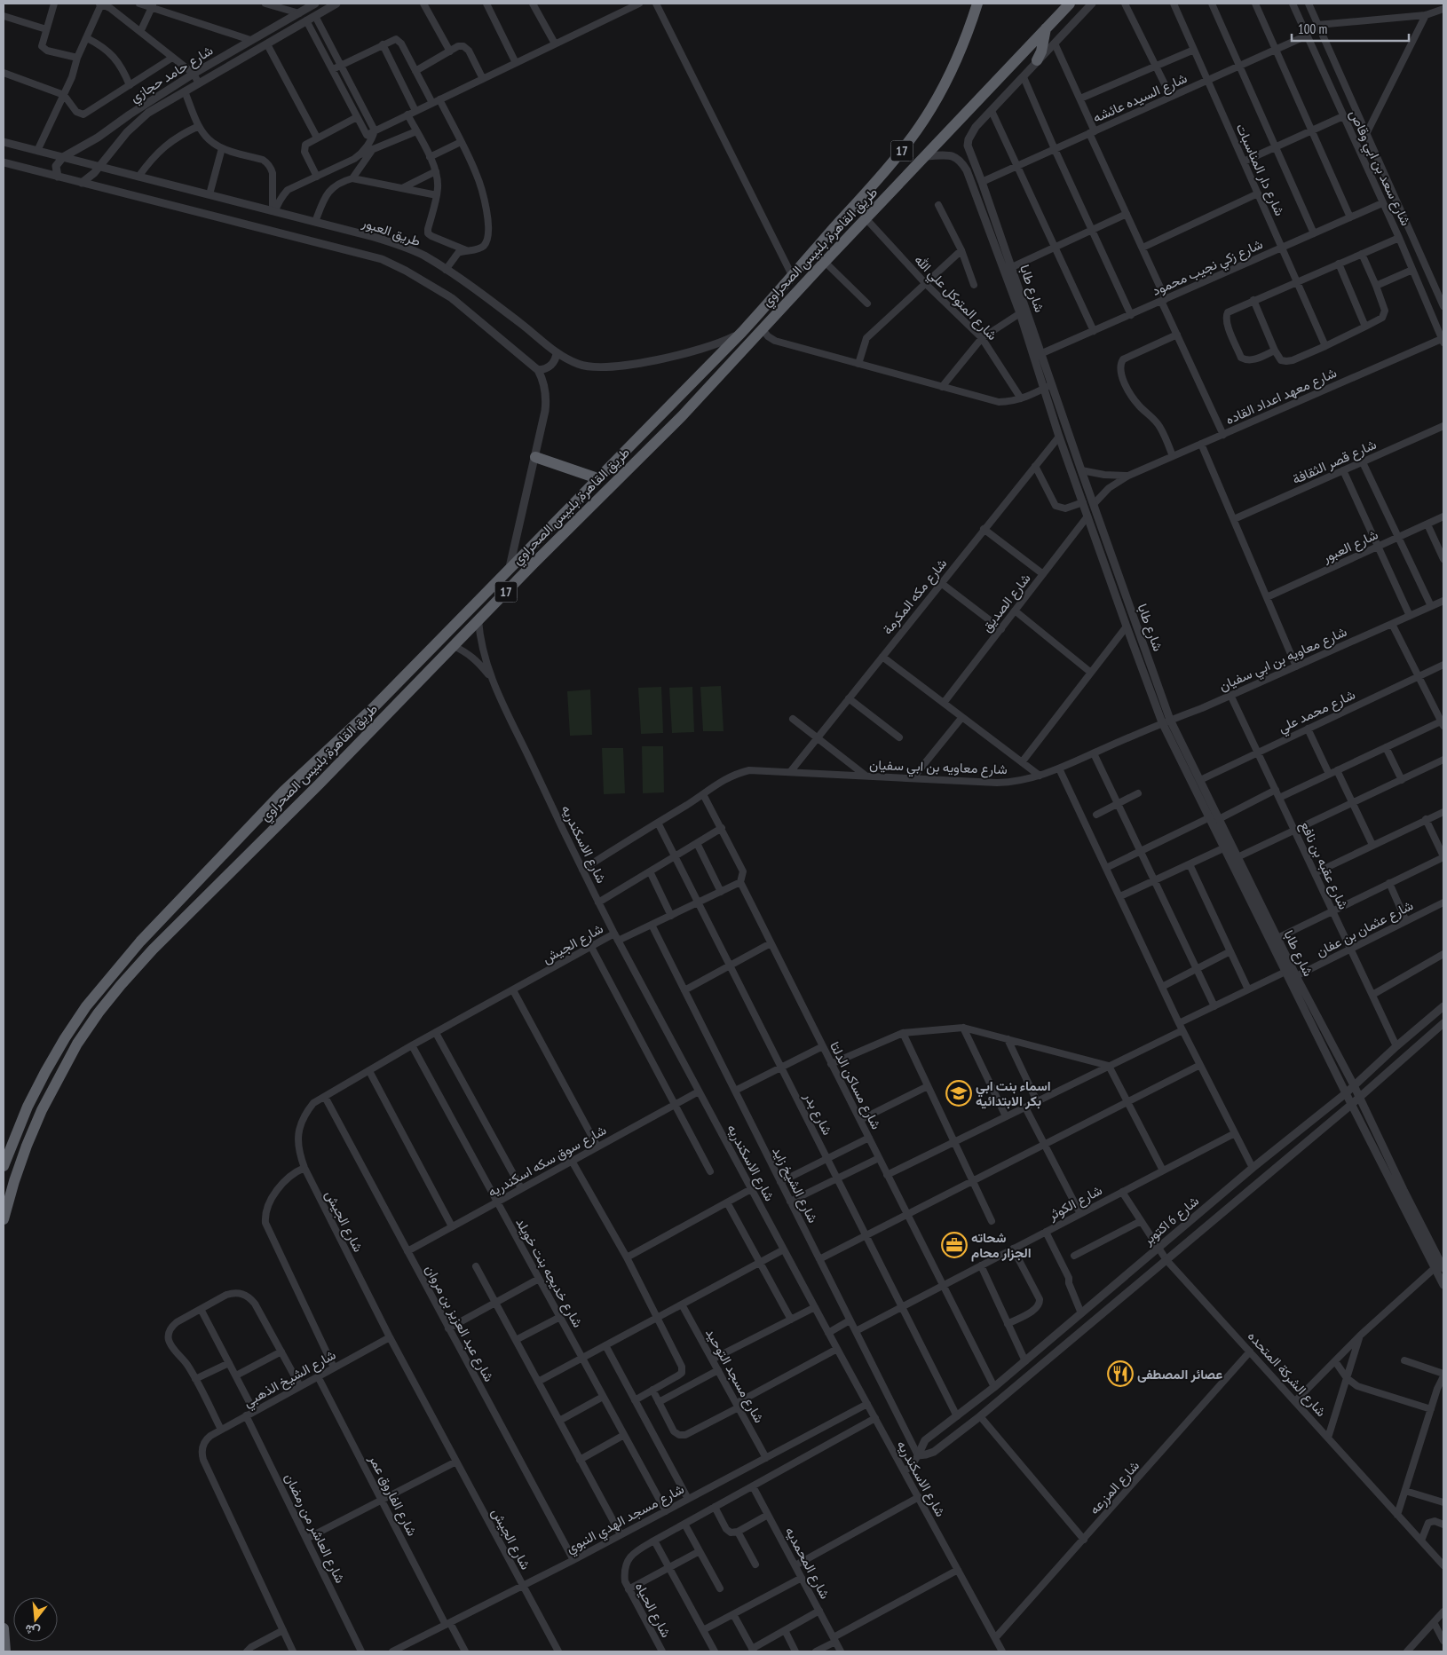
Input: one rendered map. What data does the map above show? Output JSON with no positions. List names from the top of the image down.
{
  "streets": {
    "highway": ["17", "طريق القاهرة, بلبيس الصحراوي"],
    "street": [
      "شارع حامد حجازي",
      "شارع السيده عائشه",
      "شارع سعد بن ابي وقاص",
      "شارع دار المناسبات",
      "طريق العبور",
      "شارع زكي نجيب محمود",
      "شارع طابا",
      "شارع المتوكل علي الله",
      "شارع معهد اعداد القاده",
      "شارع قصر الثقافة",
      "شارع العبور",
      "شارع مكه المكرمة",
      "شارع الصديق",
      "شارع معاويه بن ابي سفيان",
      "شارع محمد علي",
      "شارع الاسكندريه",
      "شارع عقبه بن نافع",
      "شارع عثمان بن عفان",
      "شارع الجيش",
      "شارع مساكن الدلتا",
      "شارع بدر",
      "شارع سوق سكه اسكندريه",
      "شارع الشيخ زايد",
      "شارع الكوثر",
      "شارع 6 اكتوبر",
      "شارع خديجه بنت خويلد",
      "شارع عبد العزيز بن مروان",
      "شارع الشركة المتحده",
      "شارع مسجد التوحيد",
      "شارع الشيخ الذهبي",
      "شارع المزرعه",
      "شارع الفاروق عمر",
      "شارع مسجد الهدي النبوي",
      "شارع العاشر من رمضان",
      "شارع المحمديه",
      "شارع الحياه"
    ]
  },
  "crossings": [
    ["شارع حامد حجازي", "طريق العبور"],
    ["شارع السيده عائشه", "شارع سعد بن ابي وقاص"],
    ["شارع السيده عائشه", "شارع دار المناسبات"],
    ["شارع السيده عائشه", "شارع طابا"],
    ["شارع سعد بن ابي وقاص", "شارع زكي نجيب محمود"],
    ["شارع سعد بن ابي وقاص", "شارع معهد اعداد القاده"],
    ["شارع دار المناسبات", "شارع زكي نجيب محمود"],
    ["طريق العبور", "طريق القاهرة, بلبيس الصحراوي"],
    ["طريق القاهرة, بلبيس الصحراوي", "شارع طابا"],
    ["طريق القاهرة, بلبيس الصحراوي", "شارع المتوكل علي الله"],
    ["طريق القاهرة, بلبيس الصحراوي", "شارع الاسكندريه"],
    ["شارع زكي نجيب محمود", "شارع طابا"],
    ["شارع طابا", "شارع معهد اعداد القاده"],
    ["شارع طابا", "شارع مكه المكرمة"],
    ["شارع طابا", "شارع الصديق"],
    ["شارع طابا", "شارع معاويه بن ابي سفيان"],
    ["شارع طابا", "شارع محمد علي"],
    ["شارع طابا", "شارع عثمان بن عفان"],
    ["شارع طابا", "شارع 6 اكتوبر"],
    ["شارع مكه المكرمة", "شارع معاويه بن ابي سفيان"],
    ["شارع معاويه بن ابي سفيان", "شارع الاسكندريه"],
    ["شارع معاويه بن ابي سفيان", "شارع عقبه بن نافع"],
    ["شارع معاويه بن ابي سفيان", "شارع مساكن الدلتا"],
    ["شارع معاويه بن ابي سفيان", "شارع بدر"],
    ["شارع محمد علي", "شارع عقبه بن نافع"],
    ["شارع الاسكندريه", "شارع الجيش"],
    ["شارع الاسكندريه", "شارع سوق سكه اسكندريه"],
    ["شارع الاسكندريه", "شارع 6 اكتوبر"],
    ["شارع الاسكندريه", "شارع المزرعه"],
    ["شارع الاسكندريه", "شارع مسجد الهدي النبوي"],
    ["شارع عقبه بن نافع", "شارع عثمان بن عفان"],
    ["شارع عقبه بن نافع", "شارع 6 اكتوبر"],
    ["شارع الجيش", "شارع خديجه بنت خويلد"],
    ["شارع الجيش", "شارع عبد العزيز بن مروان"],
    ["شارع الجيش", "شارع الشيخ الذهبي"],
    ["شارع الجيش", "شارع مسجد الهدي النبوي"],
    ["شارع مساكن الدلتا", "شارع الكوثر"],
    ["شارع مساكن الدلتا", "شارع 6 اكتوبر"],
    ["شارع بدر", "شارع الكوثر"],
    ["شارع بدر", "شارع 6 اكتوبر"],
    ["شارع سوق سكه اسكندريه", "شارع خديجه بنت خويلد"],
    ["شارع سوق سكه اسكندريه", "شارع عبد العزيز بن مروان"],
    ["شارع الشيخ زايد", "شارع الكوثر"],
    ["شارع الشيخ زايد", "شارع 6 اكتوبر"],
    ["شارع الكوثر", "شارع الشركة المتحده"],
    ["شارع 6 اكتوبر", "شارع الشركة المتحده"],
    ["شارع خديجه بنت خويلد", "شارع مسجد الهدي النبوي"],
    ["شارع عبد العزيز بن مروان", "شارع مسجد الهدي النبوي"],
    ["شارع الشركة المتحده", "شارع المزرعه"],
    ["شارع مسجد التوحيد", "شارع مسجد الهدي النبوي"],
    ["شارع الشيخ الذهبي", "شارع الفاروق عمر"],
    ["شارع الشيخ الذهبي", "شارع العاشر من رمضان"],
    ["شارع الفاروق عمر", "شارع مسجد الهدي النبوي"]
  ],
  "places": {
    "school or university": ["اسماء بنت ابي بكر الابتدائيه"],
    "office": ["شحاته الجزار محام"],
    "restaurant": ["عصائر المصطفى"]
  },
  "scale_bar": "100 m",
  "north": "bottom"
}
